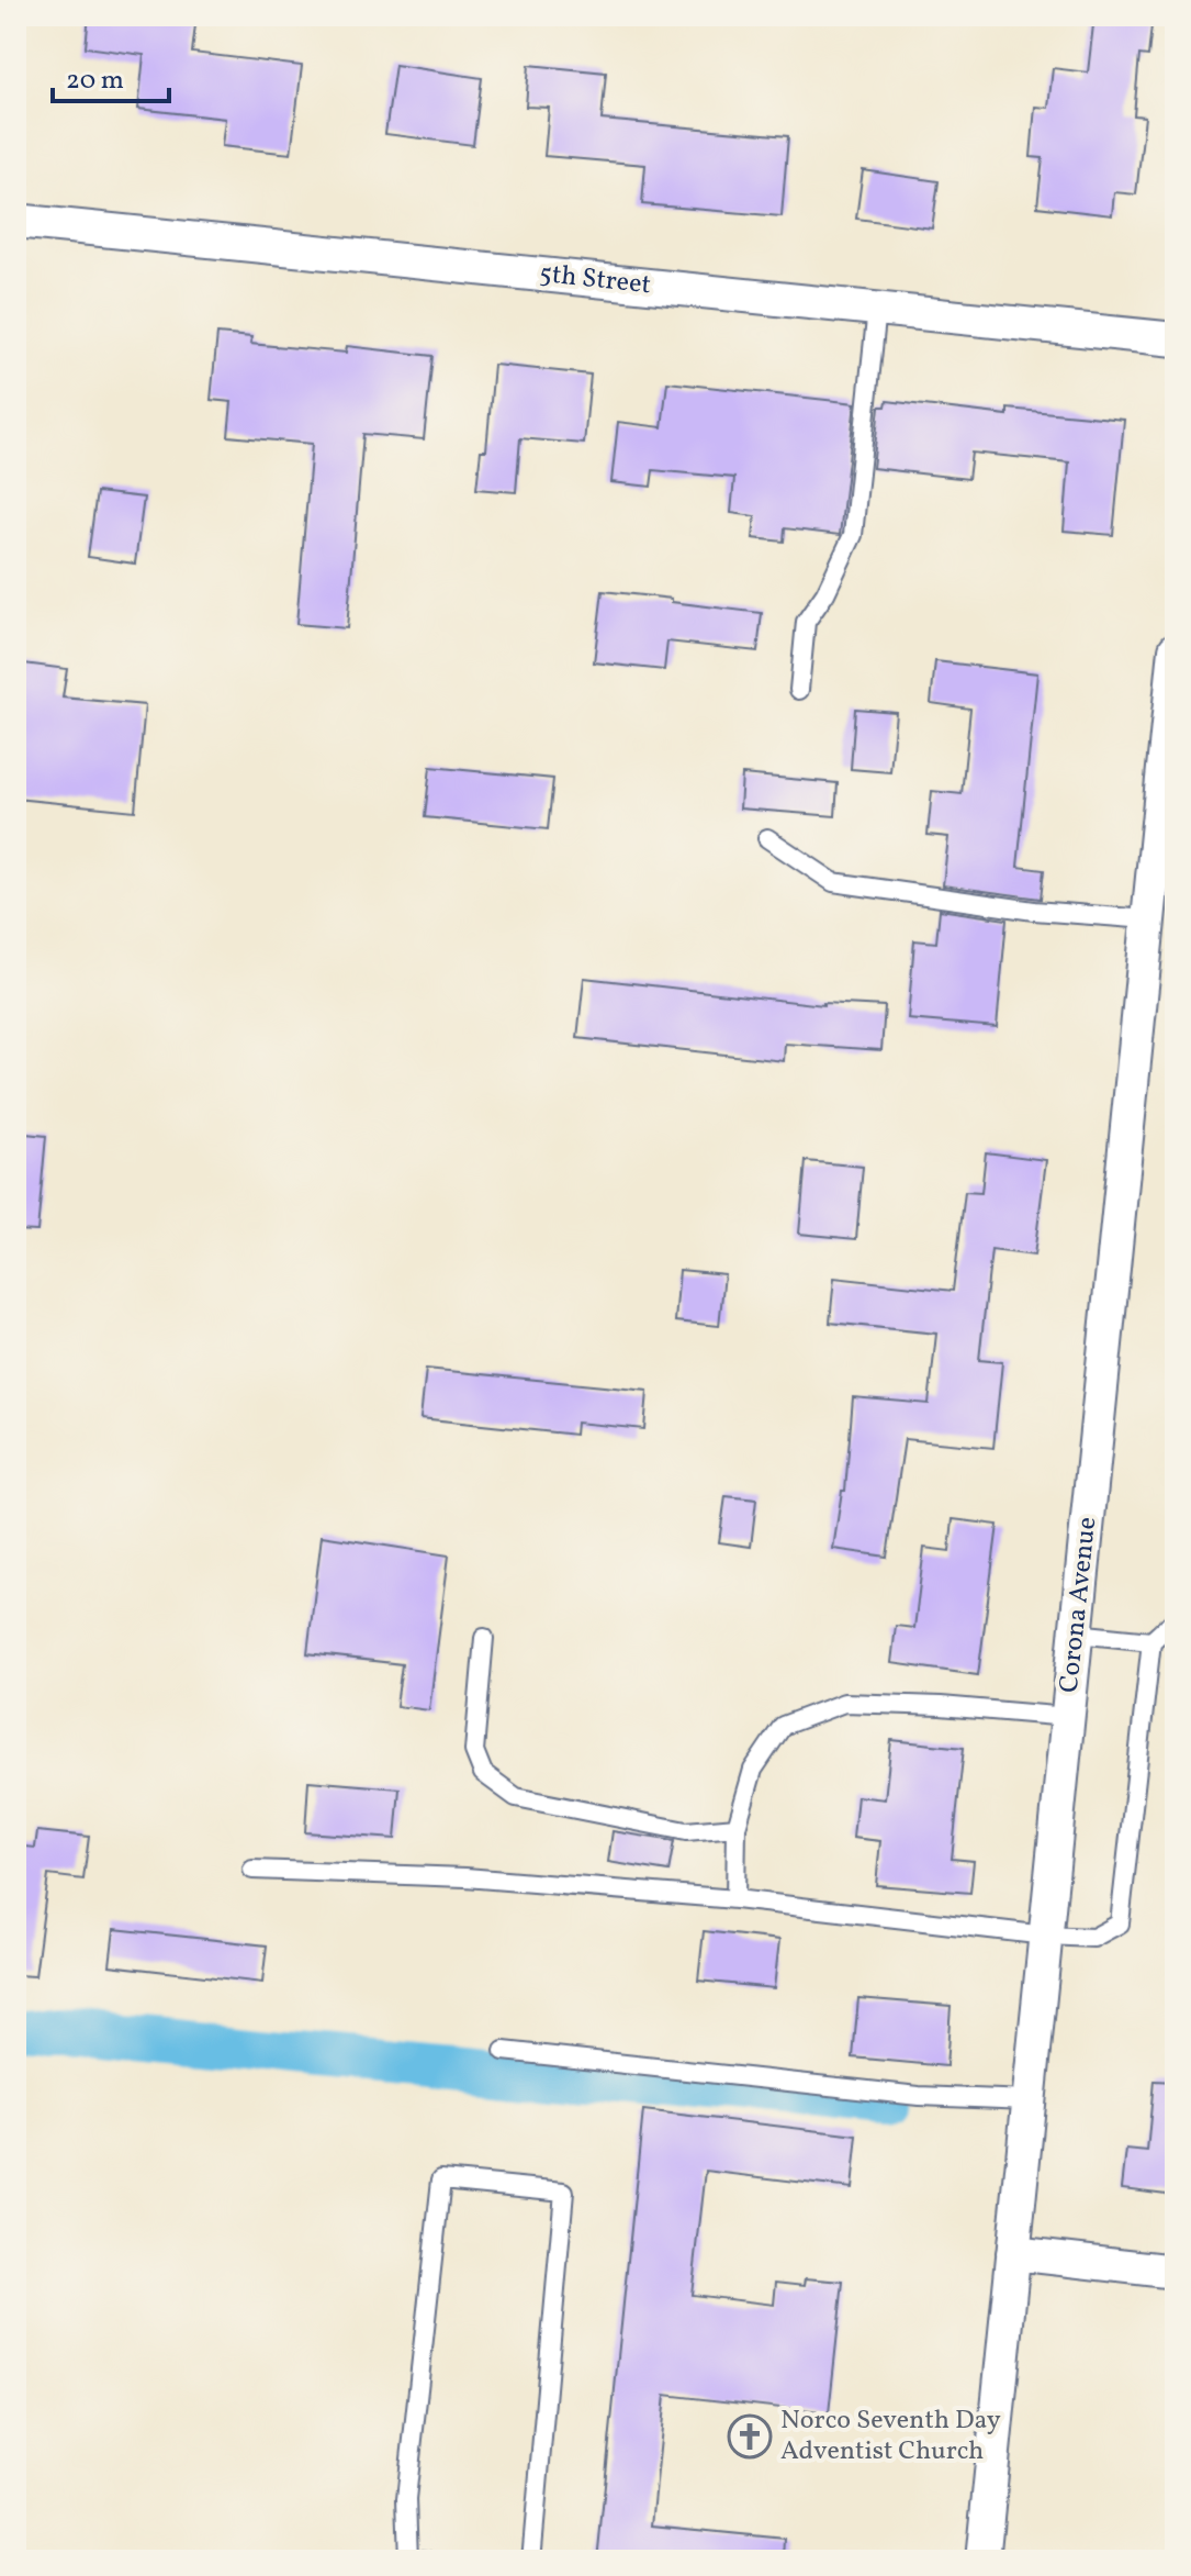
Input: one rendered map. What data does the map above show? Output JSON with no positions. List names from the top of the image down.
{
  "streets": {
    "street": ["5th Street", "Corona Avenue"]
  },
  "places": {
    "church": ["Norco Seventh Day Adventist Church"]
  },
  "scale_bar": "20 m"
}
